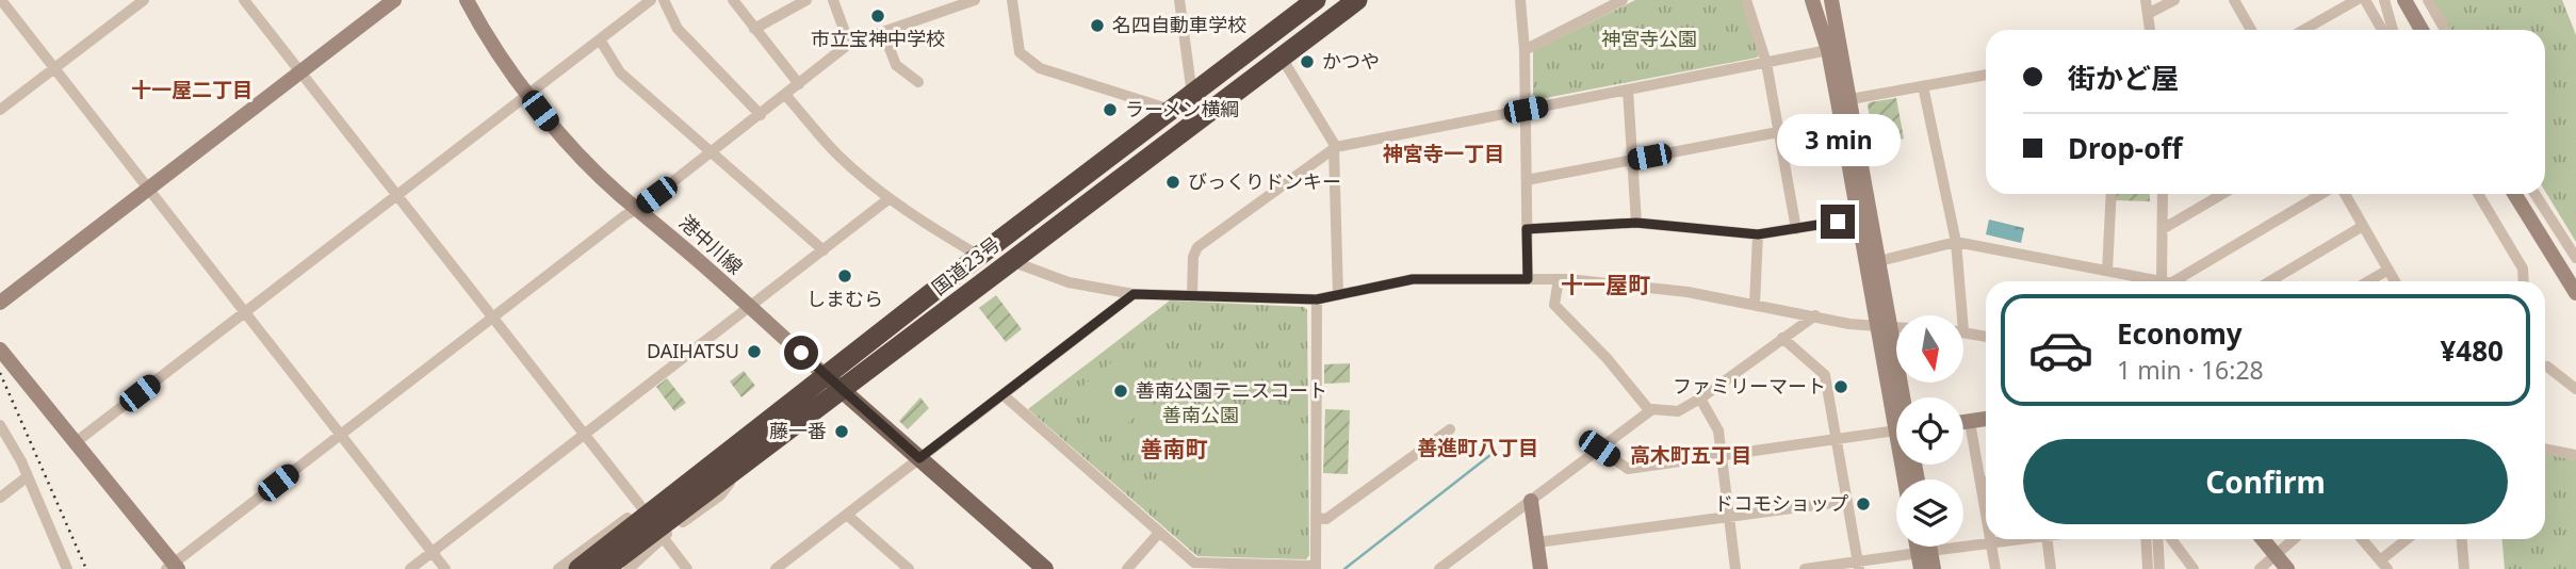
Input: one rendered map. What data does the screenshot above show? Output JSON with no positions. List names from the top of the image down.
{
  "streets": {
    "highway": ["国道23号"],
    "street": ["港中川線"]
  },
  "crossings": [
    ["港中川線", "国道23号"]
  ],
  "districts": [
    "十一屋二丁目",
    "神宮寺一丁目",
    "十一屋町",
    "善進町八丁目",
    "善南町",
    "高木町五丁目"
  ],
  "parks": ["神宮寺公園", "善南公園"],
  "places": [
    "市立宝神中学校",
    "名四自動車学校",
    "かつや",
    "ラーメン横綱",
    "びっくりドンキー",
    "しまむら",
    "DAIHATSU",
    "ファミリーマート",
    "善南公園テニスコート",
    "藤一番",
    "ドコモショップ"
  ],
  "north": "bottom",
  "page": {
    "banner": ["街かど屋", "Drop-off"],
    "bubble": "3 min",
    "list": [
      {
        "name": "Economy",
        "note": "1 min · 16:28",
        "value": "¥480"
      }
    ],
    "buttons": "Confirm"
  }
}
